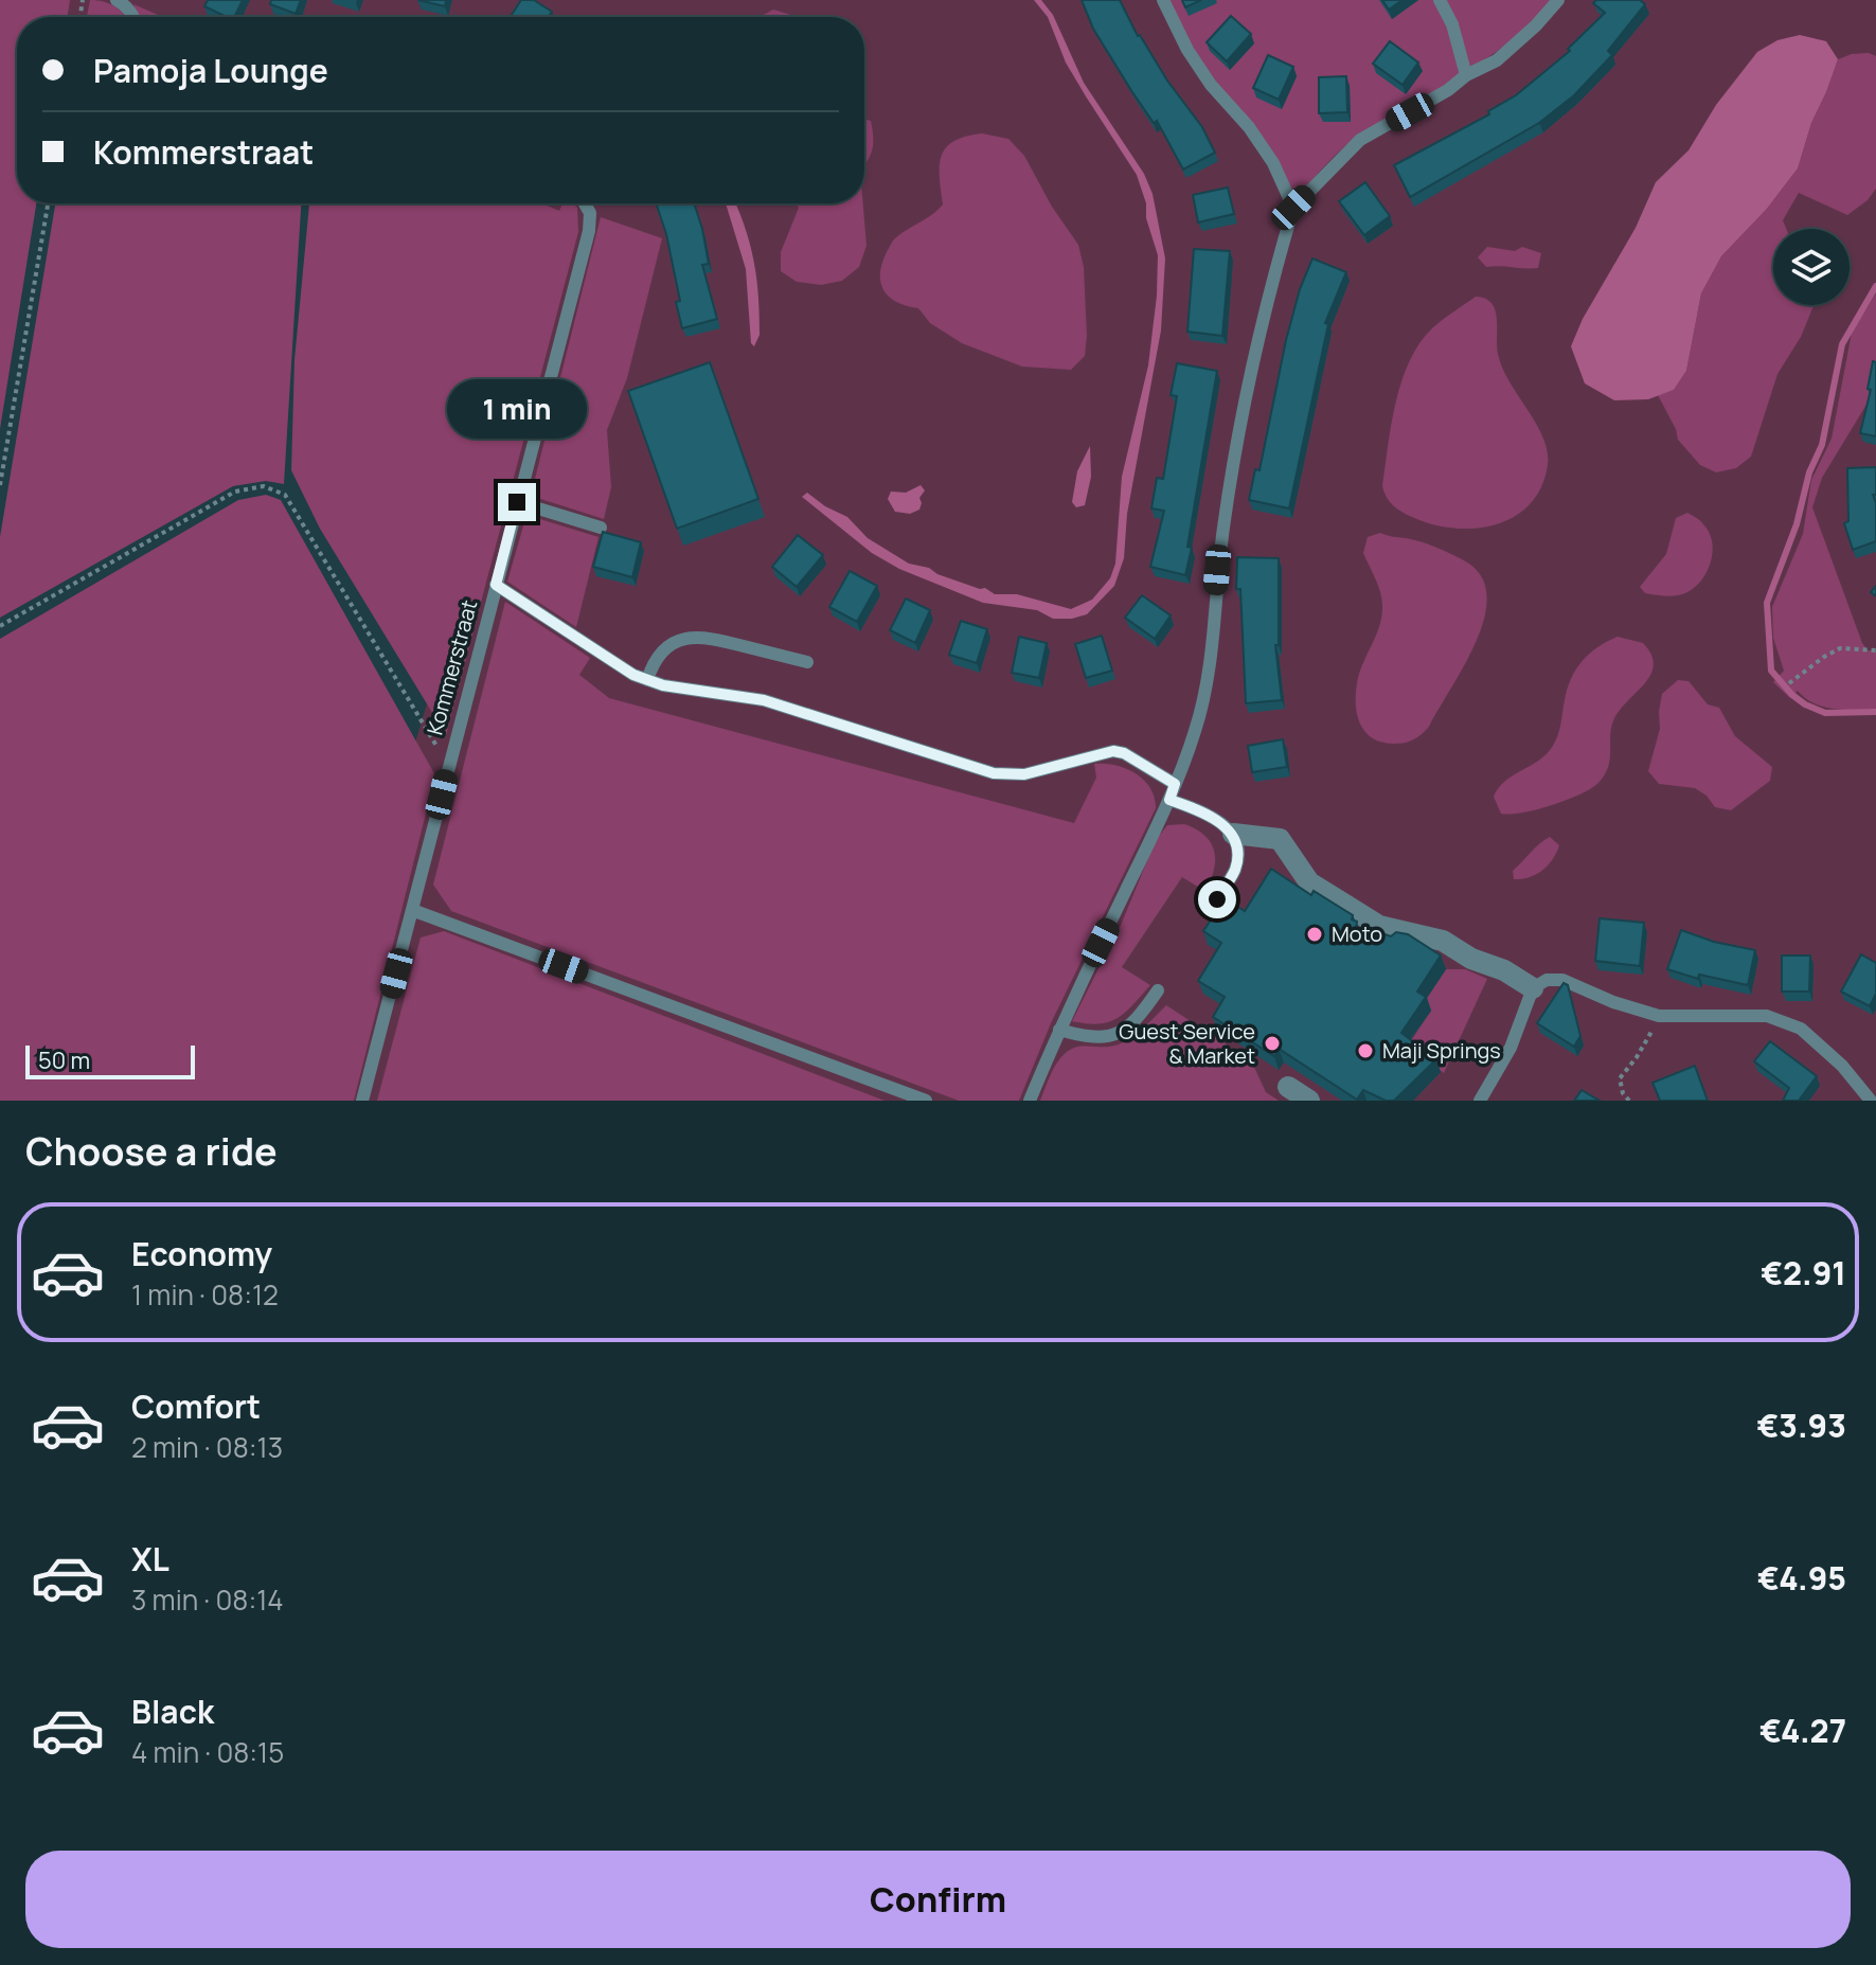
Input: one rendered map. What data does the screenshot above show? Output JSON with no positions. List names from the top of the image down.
{
  "streets": {
    "lane": ["Kommerstraat"]
  },
  "places": ["Moto", "Guest Service & Market", "Maji Springs"],
  "scale_bar": "50 m",
  "page": {
    "banner": ["Pamoja Lounge", "Kommerstraat"],
    "bubble": "1 min",
    "scale": "50 m",
    "heading": "Choose a ride",
    "list": [
      {
        "name": "Economy",
        "note": "1 min · 08:12",
        "value": "€2.91"
      },
      {
        "name": "Comfort",
        "note": "2 min · 08:13",
        "value": "€3.93"
      },
      {
        "name": "XL",
        "note": "3 min · 08:14",
        "value": "€4.95"
      },
      {
        "name": "Black",
        "note": "4 min · 08:15",
        "value": "€4.27"
      }
    ],
    "buttons": "Confirm"
  }
}
